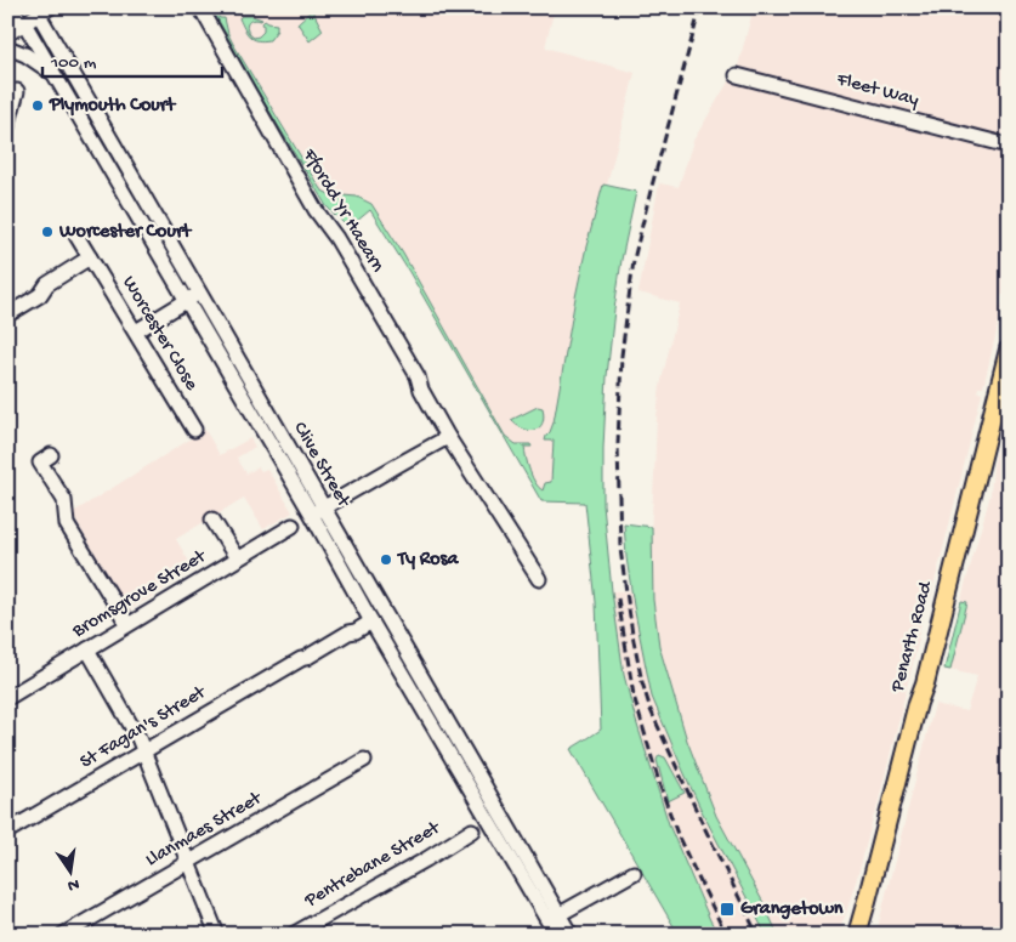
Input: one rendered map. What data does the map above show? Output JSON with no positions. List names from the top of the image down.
{
  "streets": {
    "main road": ["Penarth Road"],
    "street": [
      "Fleet Way",
      "Ffordd Yr Haearn",
      "Worcester Close",
      "Clive Street",
      "Bromsgrove Street",
      "St Fagan's Street",
      "Llanmaes Street",
      "Pentrebane Street"
    ]
  },
  "crossings": [
    ["Clive Street", "St Fagan's Street"]
  ],
  "places": {
    "other": ["Plymouth Court", "Worcester Court", "Ty Rosa"],
    "transit": ["Grangetown"]
  },
  "scale_bar": "100 m",
  "north": "bottom"
}
